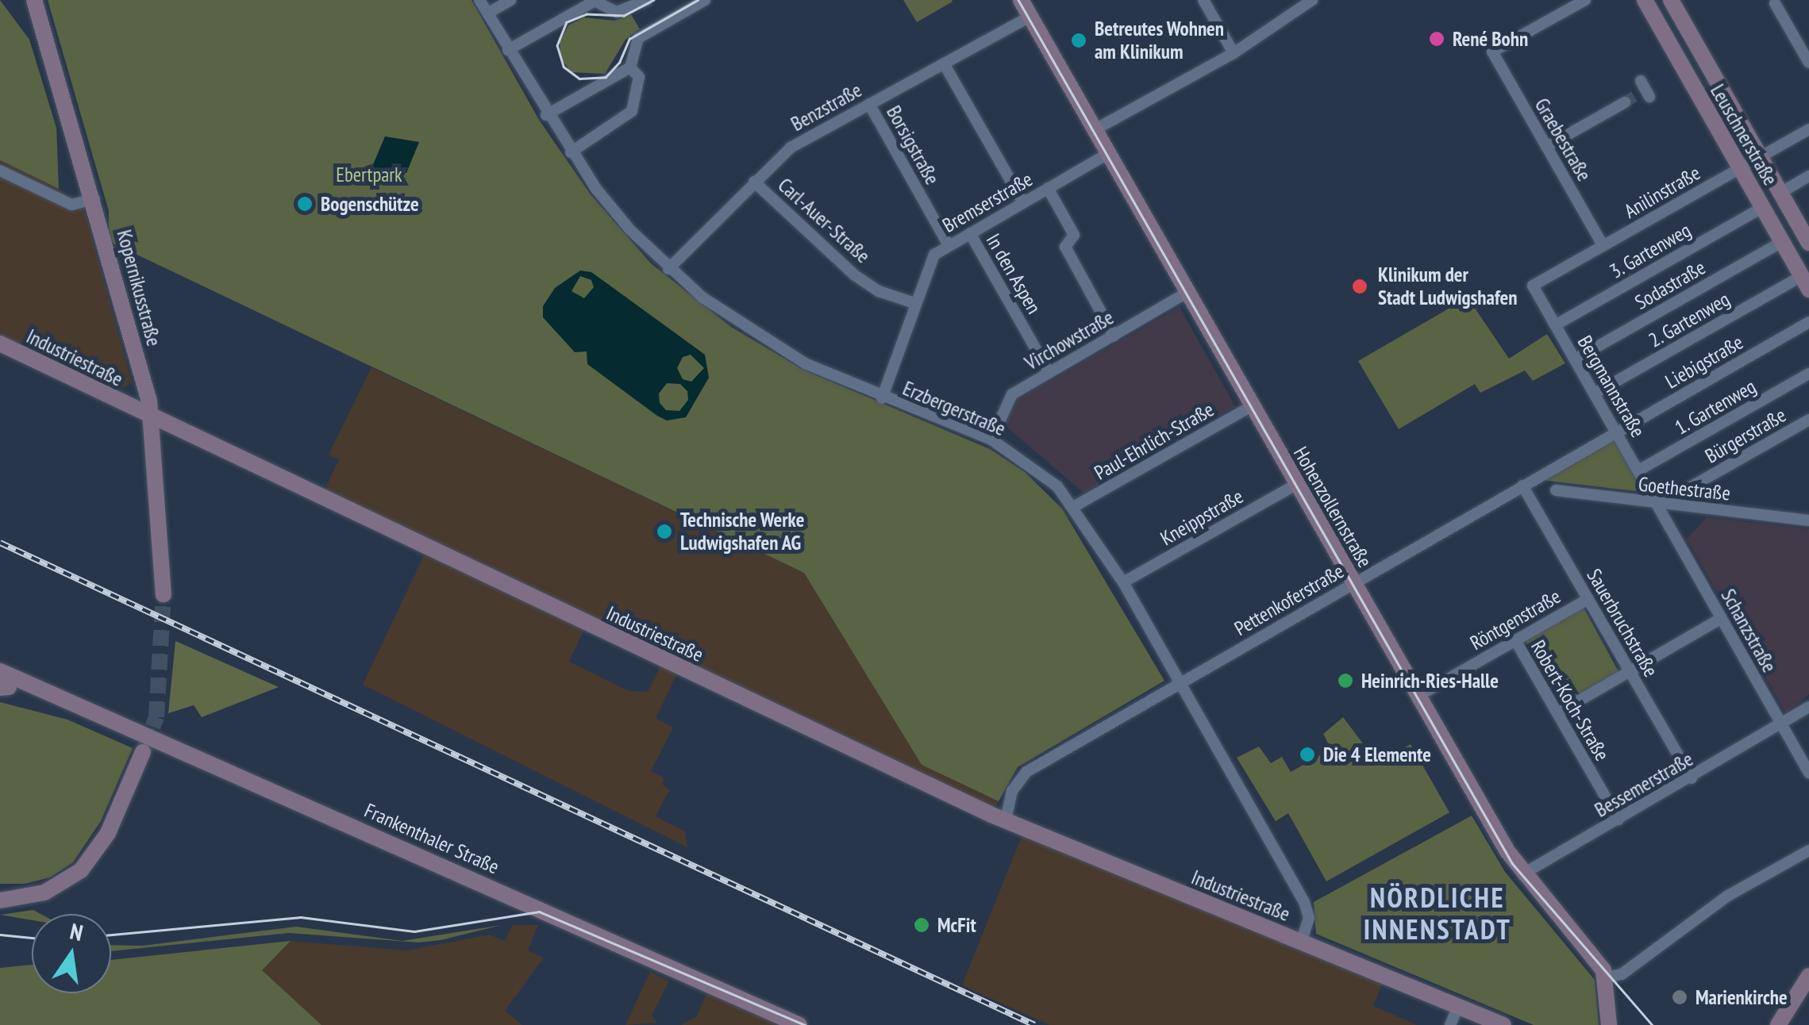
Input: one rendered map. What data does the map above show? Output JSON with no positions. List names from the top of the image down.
{
  "streets": {
    "street": [
      "Benzstraße",
      "Leuschnerstraße",
      "Graebestraße",
      "Borsigstraße",
      "Anilinstraße",
      "Bremserstraße",
      "Carl-Auer-Straße",
      "3. Gartenweg",
      "In den Aspen",
      "Sodastraße",
      "Kopernikusstraße",
      "2. Gartenweg",
      "Virchowstraße",
      "Industriestraße",
      "Liebigstraße",
      "Bergmannstraße",
      "1. Gartenweg",
      "Erzbergerstraße",
      "Bürgerstraße",
      "Paul-Ehrlich-Straße",
      "Goethestraße",
      "Hohenzollernstraße",
      "Kneippstraße",
      "Pettenkoferstraße",
      "Röntgenstraße",
      "Sauerbruchstraße",
      "Schanzstraße",
      "Robert-Koch-Straße",
      "Bessemerstraße",
      "Frankenthaler Straße"
    ]
  },
  "crossings": [
    ["Benzstraße", "Borsigstraße"],
    ["Benzstraße", "Carl-Auer-Straße"],
    ["Benzstraße", "Erzbergerstraße"],
    ["Benzstraße", "Hohenzollernstraße"],
    ["Leuschnerstraße", "Anilinstraße"],
    ["Leuschnerstraße", "3. Gartenweg"],
    ["Leuschnerstraße", "Sodastraße"],
    ["Leuschnerstraße", "2. Gartenweg"],
    ["Graebestraße", "Anilinstraße"],
    ["Borsigstraße", "Bremserstraße"],
    ["Anilinstraße", "Bergmannstraße"],
    ["Bremserstraße", "Carl-Auer-Straße"],
    ["Bremserstraße", "In den Aspen"],
    ["Bremserstraße", "Erzbergerstraße"],
    ["Bremserstraße", "Hohenzollernstraße"],
    ["3. Gartenweg", "Bergmannstraße"],
    ["In den Aspen", "Virchowstraße"],
    ["Sodastraße", "Bergmannstraße"],
    ["Kopernikusstraße", "Industriestraße"],
    ["2. Gartenweg", "Bergmannstraße"],
    ["Virchowstraße", "Erzbergerstraße"],
    ["Virchowstraße", "Hohenzollernstraße"],
    ["Industriestraße", "Erzbergerstraße"],
    ["Industriestraße", "Pettenkoferstraße"],
    ["Liebigstraße", "Bergmannstraße"],
    ["Liebigstraße", "Pettenkoferstraße"],
    ["Bergmannstraße", "1. Gartenweg"],
    ["Bergmannstraße", "Bürgerstraße"],
    ["Bergmannstraße", "Goethestraße"],
    ["Bergmannstraße", "Pettenkoferstraße"],
    ["Bergmannstraße", "Schanzstraße"],
    ["Erzbergerstraße", "Paul-Ehrlich-Straße"],
    ["Erzbergerstraße", "Kneippstraße"],
    ["Erzbergerstraße", "Pettenkoferstraße"],
    ["Bürgerstraße", "Goethestraße"],
    ["Bürgerstraße", "Schanzstraße"],
    ["Paul-Ehrlich-Straße", "Hohenzollernstraße"],
    ["Goethestraße", "Schanzstraße"],
    ["Hohenzollernstraße", "Kneippstraße"],
    ["Hohenzollernstraße", "Pettenkoferstraße"],
    ["Hohenzollernstraße", "Röntgenstraße"],
    ["Hohenzollernstraße", "Bessemerstraße"],
    ["Pettenkoferstraße", "Sauerbruchstraße"],
    ["Röntgenstraße", "Sauerbruchstraße"],
    ["Röntgenstraße", "Robert-Koch-Straße"],
    ["Sauerbruchstraße", "Bessemerstraße"],
    ["Schanzstraße", "Bessemerstraße"],
    ["Robert-Koch-Straße", "Bessemerstraße"]
  ],
  "districts": ["NÖRDLICHE INNENSTADT"],
  "parks": ["Ebertpark"],
  "places": [
    "René Bohn",
    "Betreutes Wohnen am Klinikum",
    "Bogenschütze",
    "Klinikum der Stadt Ludwigshafen",
    "Technische Werke Ludwigshafen AG",
    "Heinrich-Ries-Halle",
    "Die 4 Elemente",
    "McFit",
    "Marienkirche"
  ],
  "north": "top"
}
